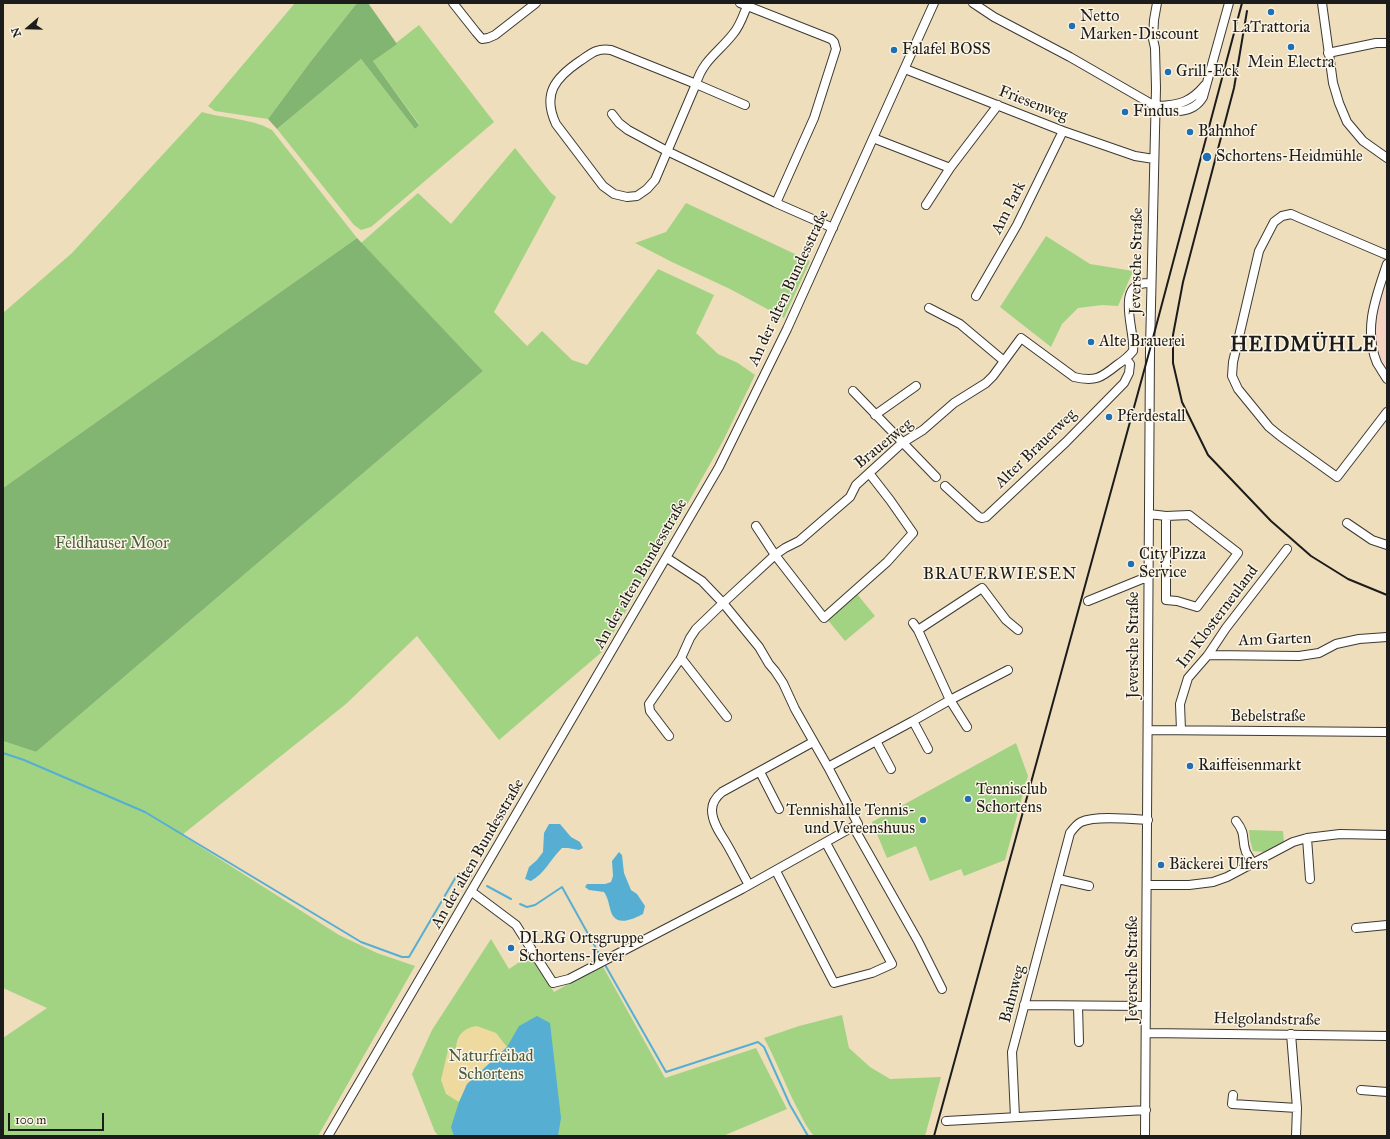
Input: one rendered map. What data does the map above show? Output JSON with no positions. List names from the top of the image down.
{
  "streets": {
    "street": [
      "Friesenweg",
      "Am Park",
      "Jeversche Straße",
      "An der alten Bundesstraße",
      "Brauerweg",
      "Alter Brauerweg",
      "Im Klosterneuland",
      "Am Garten",
      "Bebelstraße",
      "Bahnweg",
      "Helgolandstraße"
    ]
  },
  "crossings": [
    ["Friesenweg", "Am Park"],
    ["Friesenweg", "Jeversche Straße"],
    ["Friesenweg", "An der alten Bundesstraße"],
    ["Jeversche Straße", "Bebelstraße"],
    ["Jeversche Straße", "Bahnweg"],
    ["Jeversche Straße", "Helgolandstraße"],
    ["Brauerweg", "Alter Brauerweg"],
    ["Im Klosterneuland", "Am Garten"],
    ["Im Klosterneuland", "Bebelstraße"]
  ],
  "districts": ["HEIDMÜHLE", "BRAUERWIESEN"],
  "parks": ["Feldhauser Moor", "Naturfreibad Schortens"],
  "places": [
    "LaTrattoria",
    "Netto Marken-Discount",
    "Mein Electra",
    "Falafel BOSS",
    "Grill-Eck",
    "Findus",
    "Bahnhof",
    "Schortens-Heidmühle",
    "Alte Brauerei",
    "Pferdestall",
    "City Pizza Service",
    "Raiffeisenmarkt",
    "Tennisclub Schortens",
    "Tennishalle Tennis- und Vereenshuus",
    "Bäckerei Ulfers",
    "DLRG Ortsgruppe Schortens-Jever"
  ],
  "scale_bar": "100 m",
  "north": "left"
}
